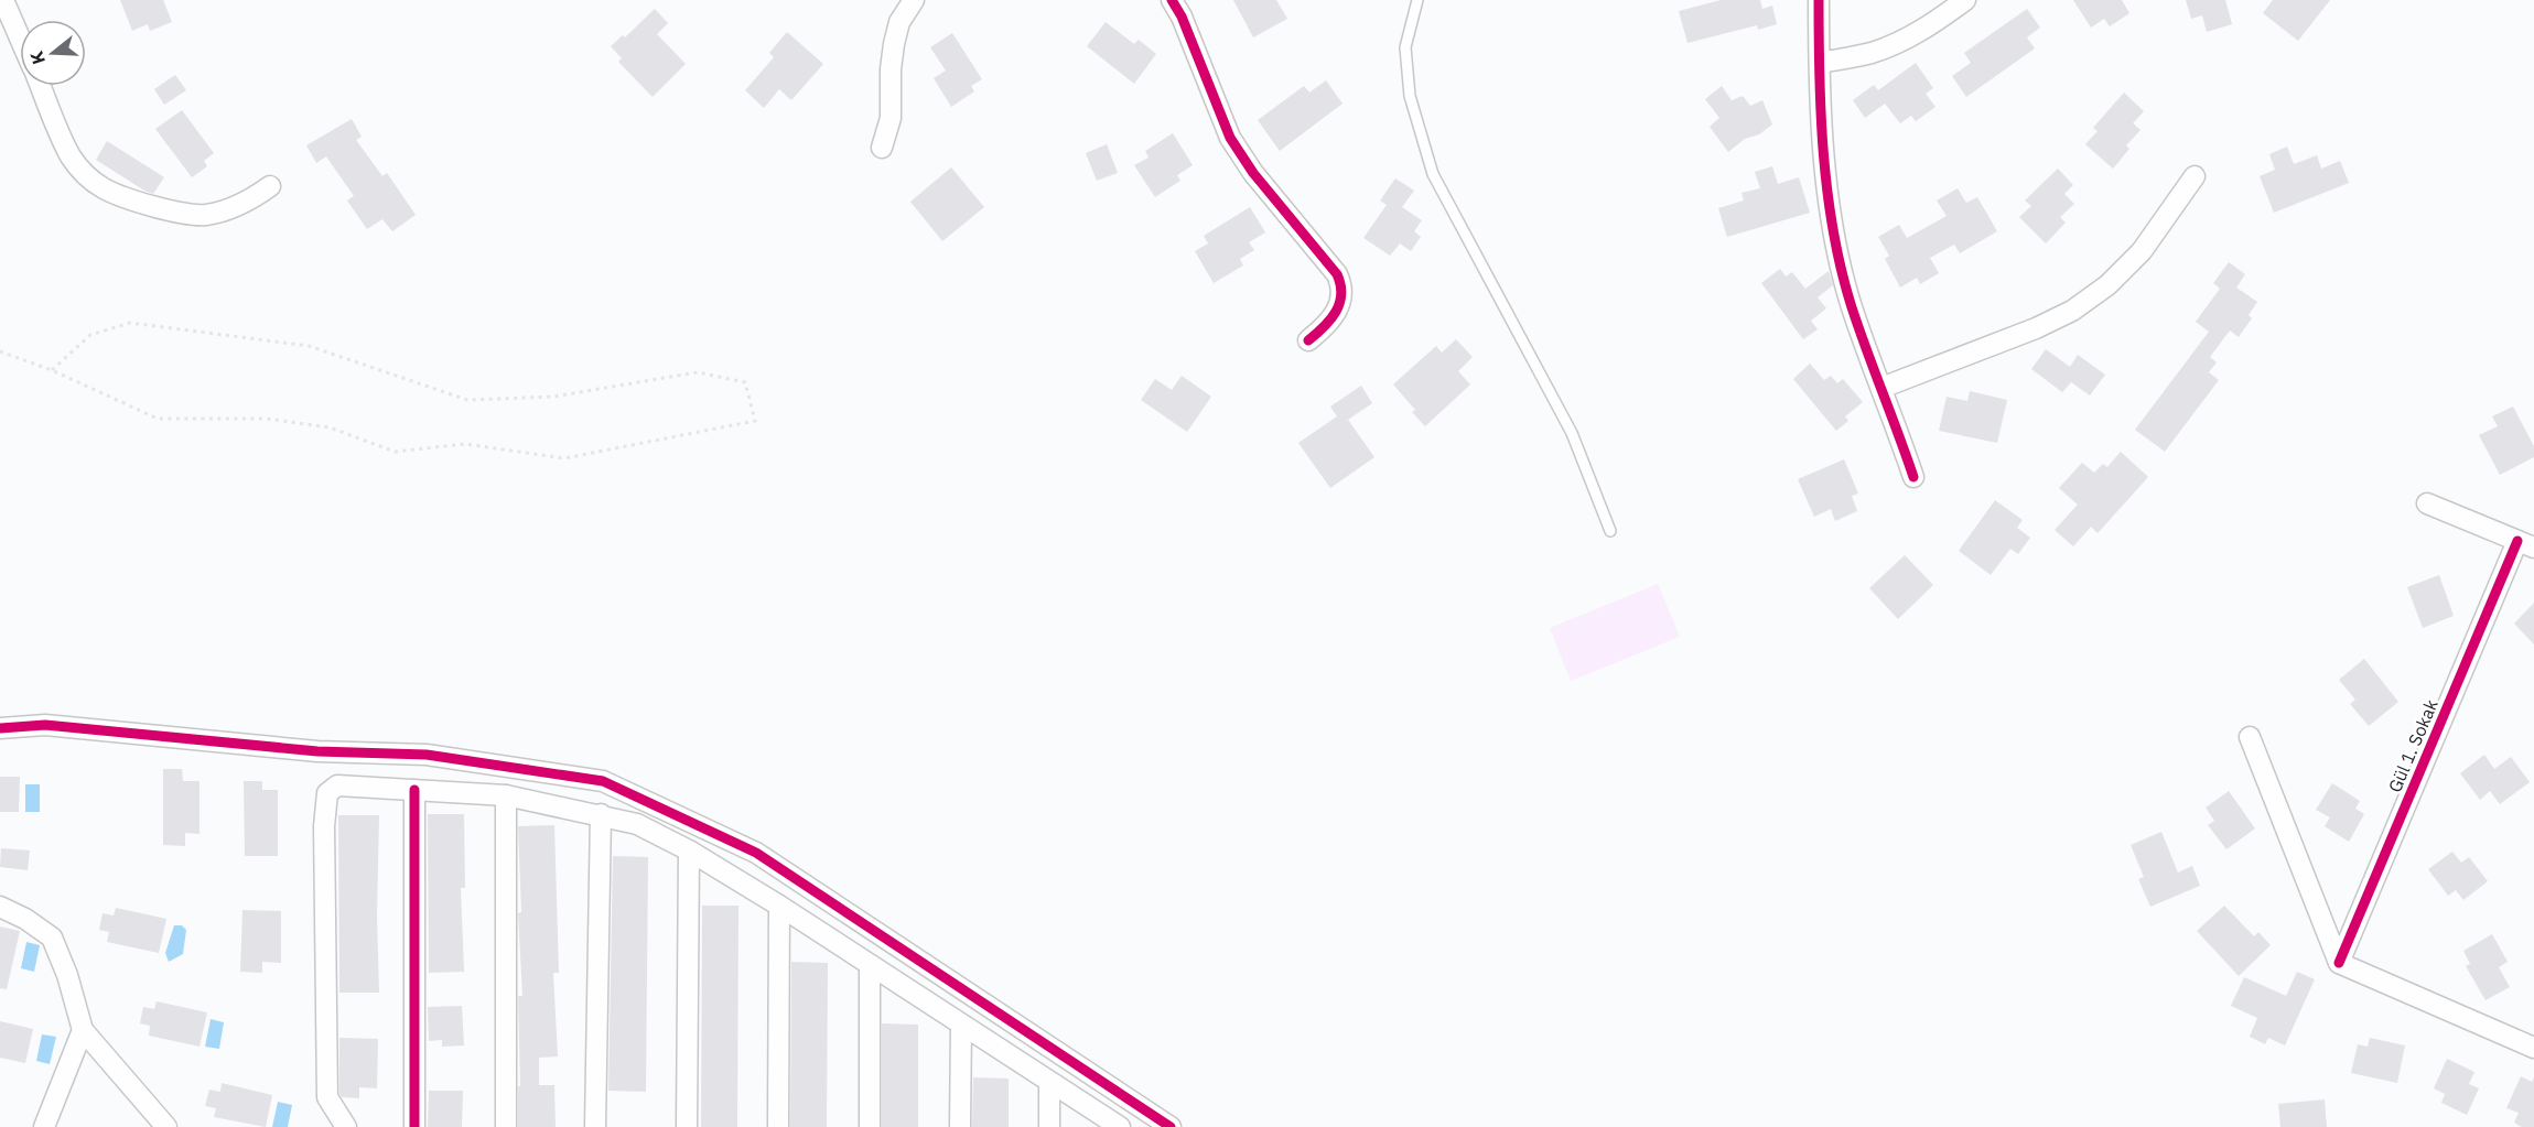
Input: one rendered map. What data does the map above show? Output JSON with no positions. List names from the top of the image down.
{
  "streets": {
    "street": ["Gül 1. Sokak"]
  },
  "north": "left"
}
